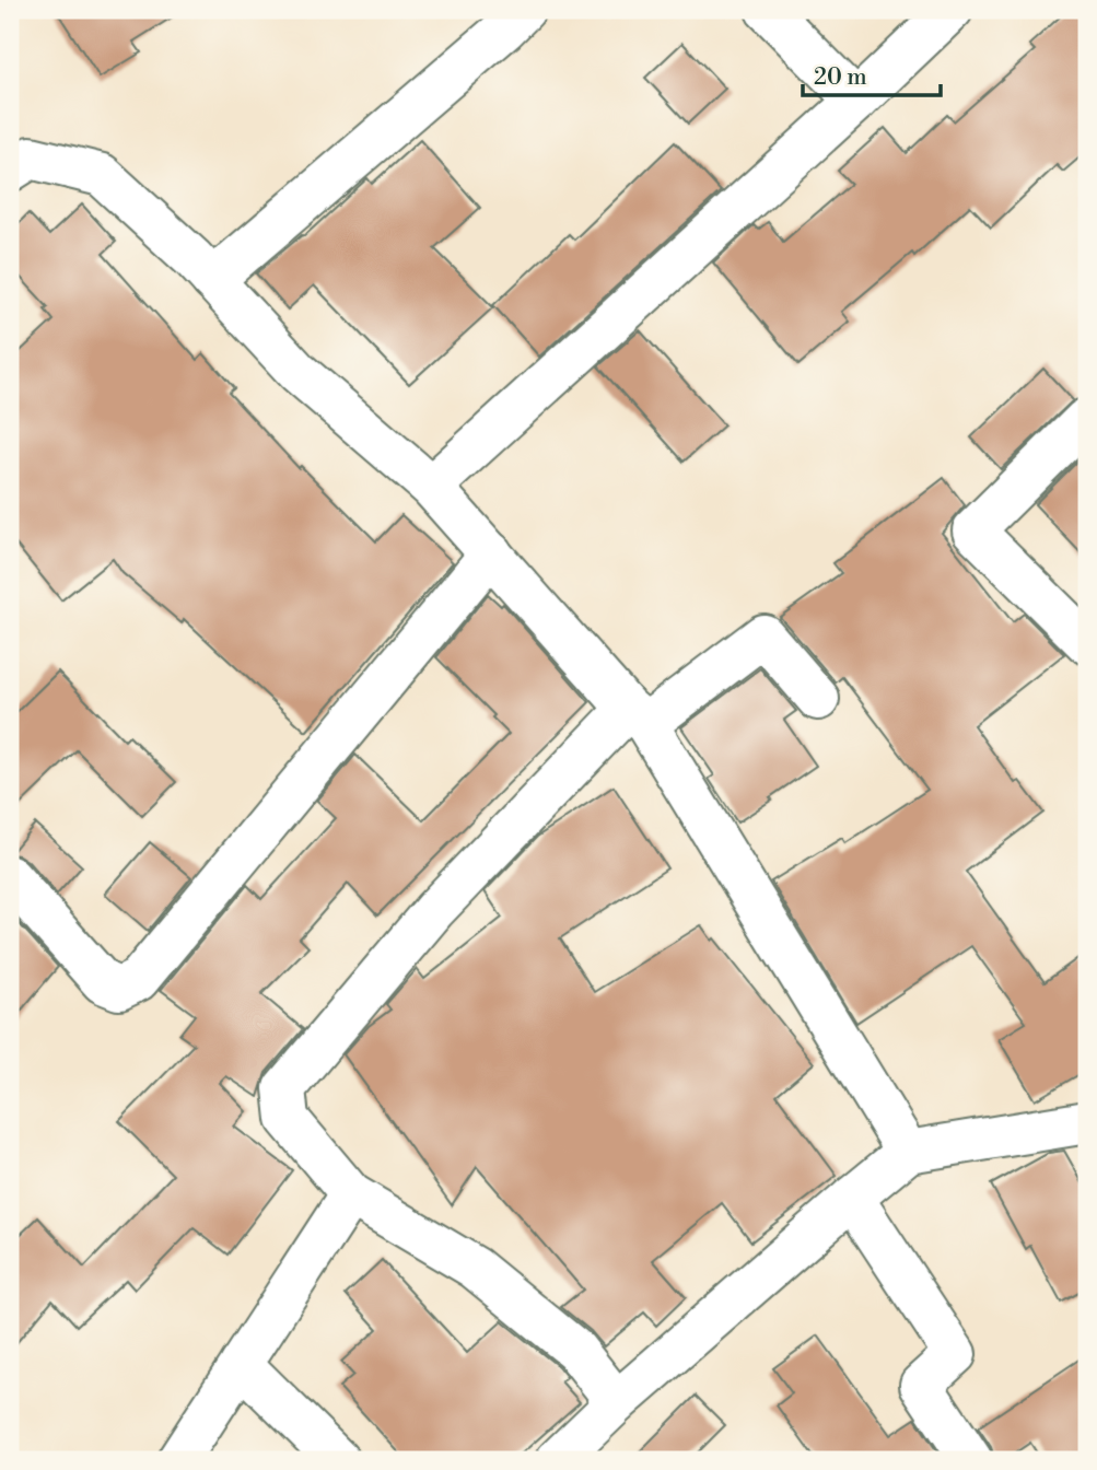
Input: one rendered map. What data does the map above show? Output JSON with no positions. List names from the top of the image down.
{
  "scale_bar": "20 m"
}
